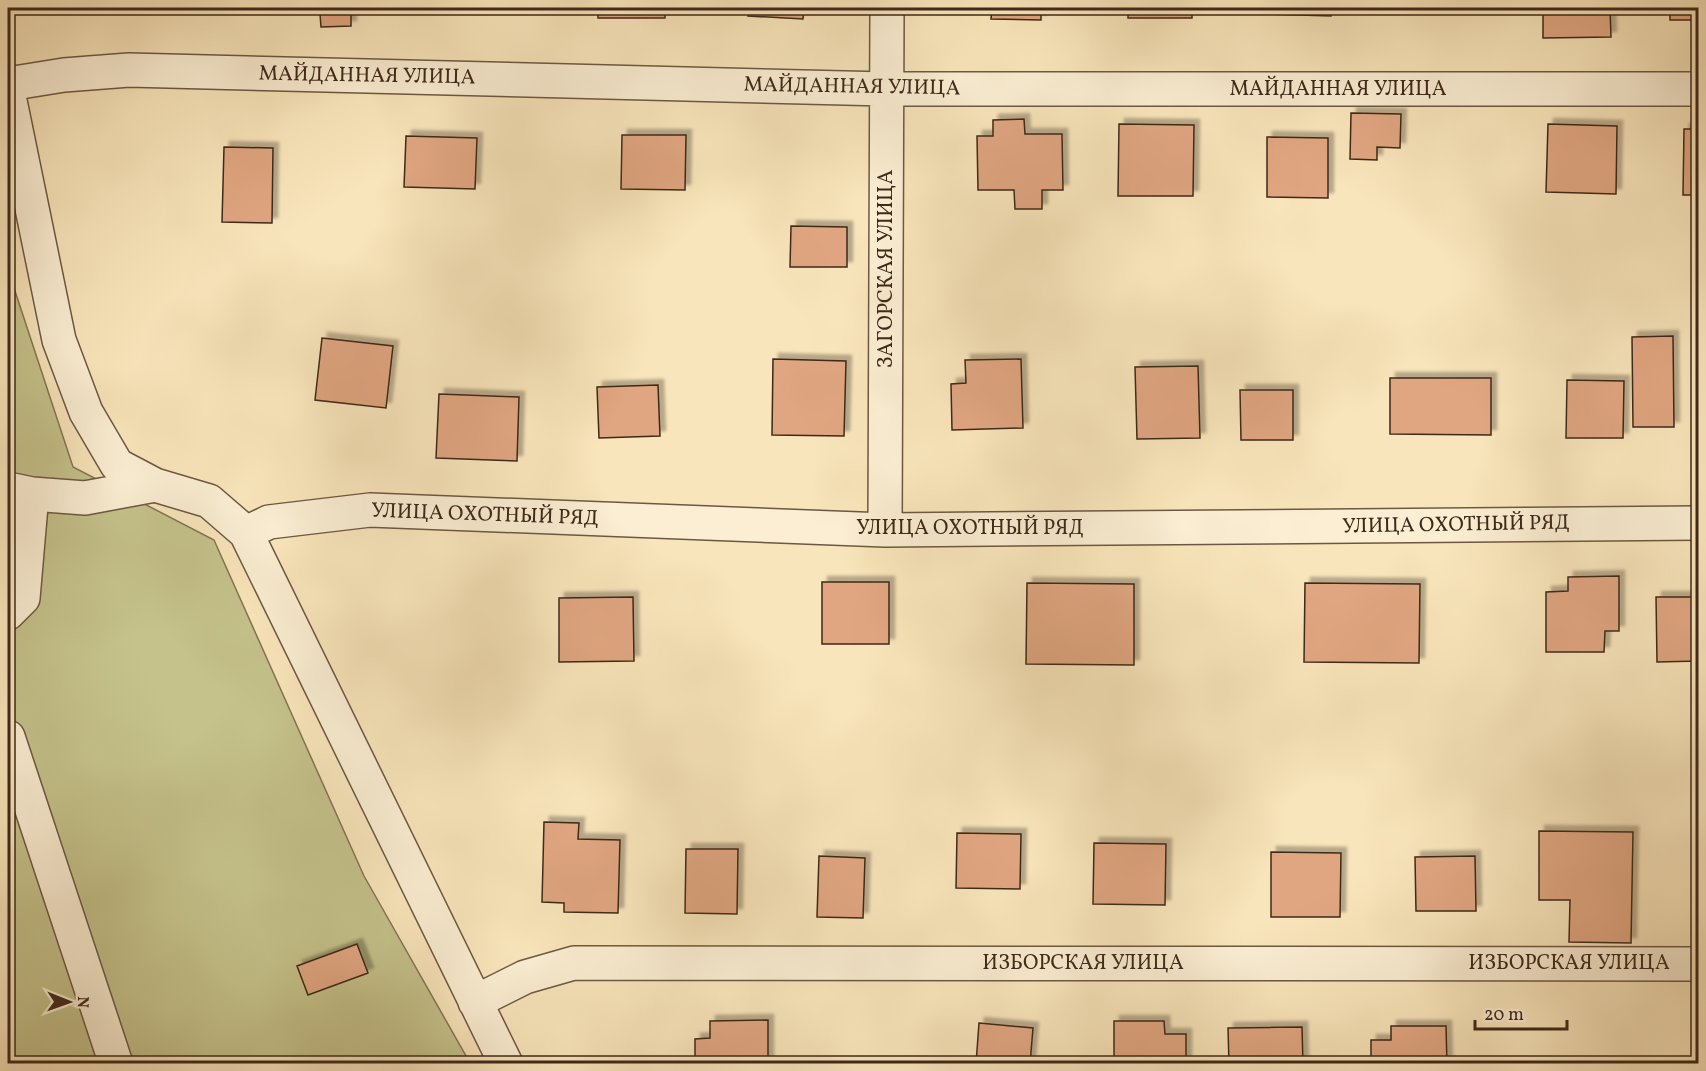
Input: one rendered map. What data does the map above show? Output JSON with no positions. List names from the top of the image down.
{
  "streets": {
    "street": [
      "МАЙДАННАЯ УЛИЦА",
      "ЗАГОРСКАЯ УЛИЦА",
      "УЛИЦА ОХОТНЫЙ РЯД",
      "ИЗБОРСКАЯ УЛИЦА"
    ]
  },
  "crossings": [
    ["МАЙДАННАЯ УЛИЦА", "ЗАГОРСКАЯ УЛИЦА"],
    ["ЗАГОРСКАЯ УЛИЦА", "УЛИЦА ОХОТНЫЙ РЯД"]
  ],
  "scale_bar": "20 m",
  "north": "right"
}
